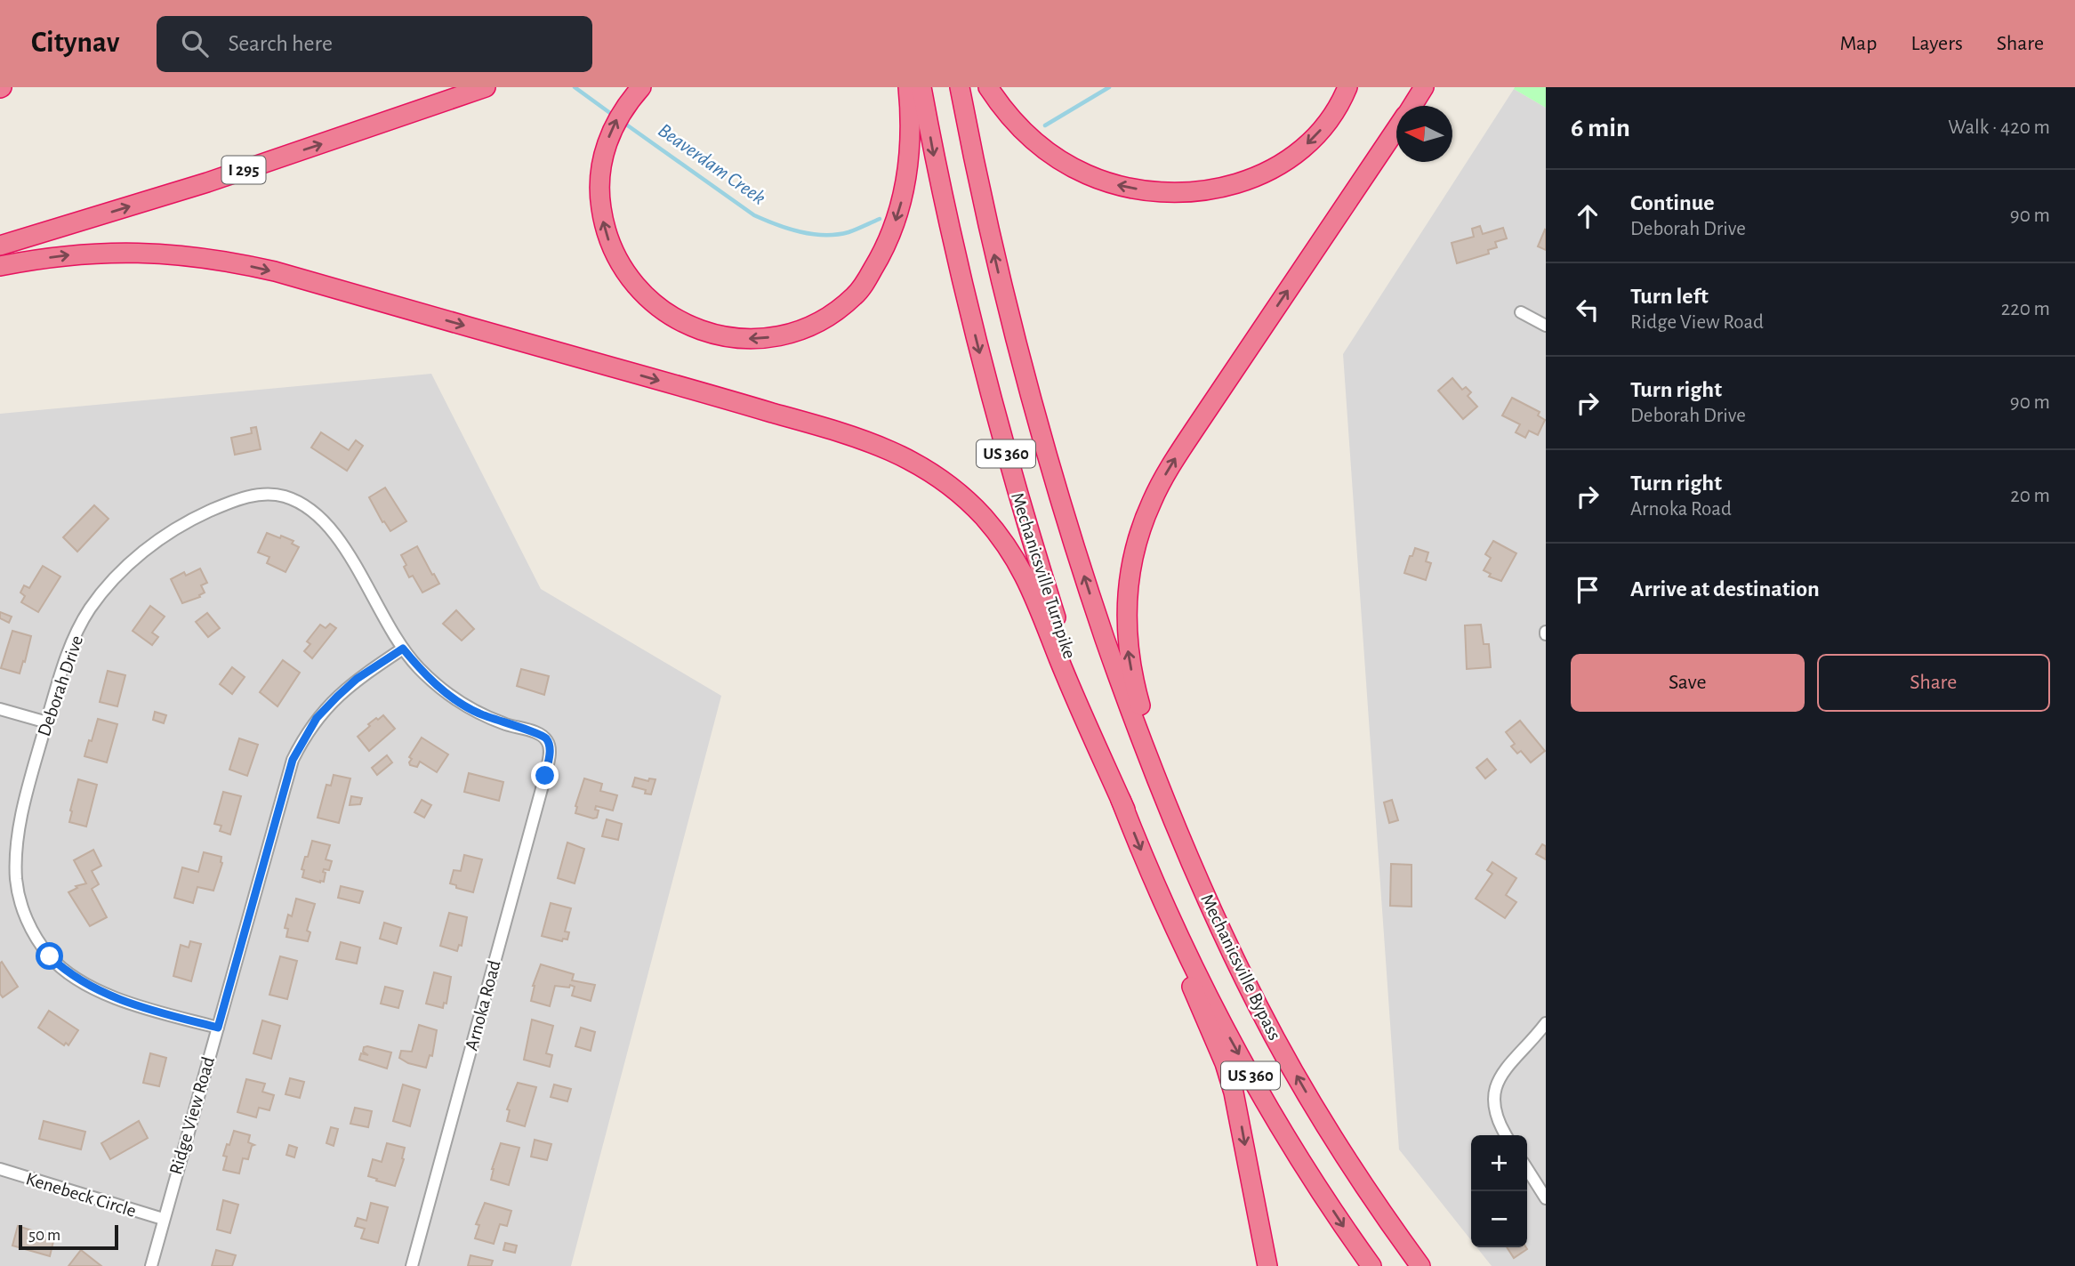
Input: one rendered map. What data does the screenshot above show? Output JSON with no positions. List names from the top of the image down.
{
  "streets": {
    "highway": [
      "I 295",
      "US 360",
      "Mechanicsville Turnpike",
      "Mechanicsville Bypass"
    ],
    "street": [
      "Deborah Drive",
      "Arnoka Road",
      "Ridge View Road",
      "Kenebeck Circle"
    ]
  },
  "crossings": [
    ["US 360", "Mechanicsville Turnpike"],
    ["Mechanicsville Turnpike", "Mechanicsville Bypass"],
    ["Deborah Drive", "Arnoka Road"],
    ["Deborah Drive", "Ridge View Road"],
    ["Ridge View Road", "Kenebeck Circle"]
  ],
  "water": ["Beaverdam Creek"],
  "scale_bar": "50 m",
  "north": "left",
  "page": {
    "header": "Citynav",
    "search": "Search here",
    "nav": ["Map", "Layers", "Share"],
    "heading": ["6 min", "Walk · 420 m"],
    "list": [
      ["Continue", "Deborah Drive", "90 m"],
      ["Turn left", "Ridge View Road", "220 m"],
      ["Turn right", "Deborah Drive", "90 m"],
      ["Turn right", "Arnoka Road", "20 m"],
      "Arrive at destination"
    ],
    "buttons": ["Save", "Share"],
    "map_buttons": ["+", "−"],
    "scale": "50 m"
  }
}
